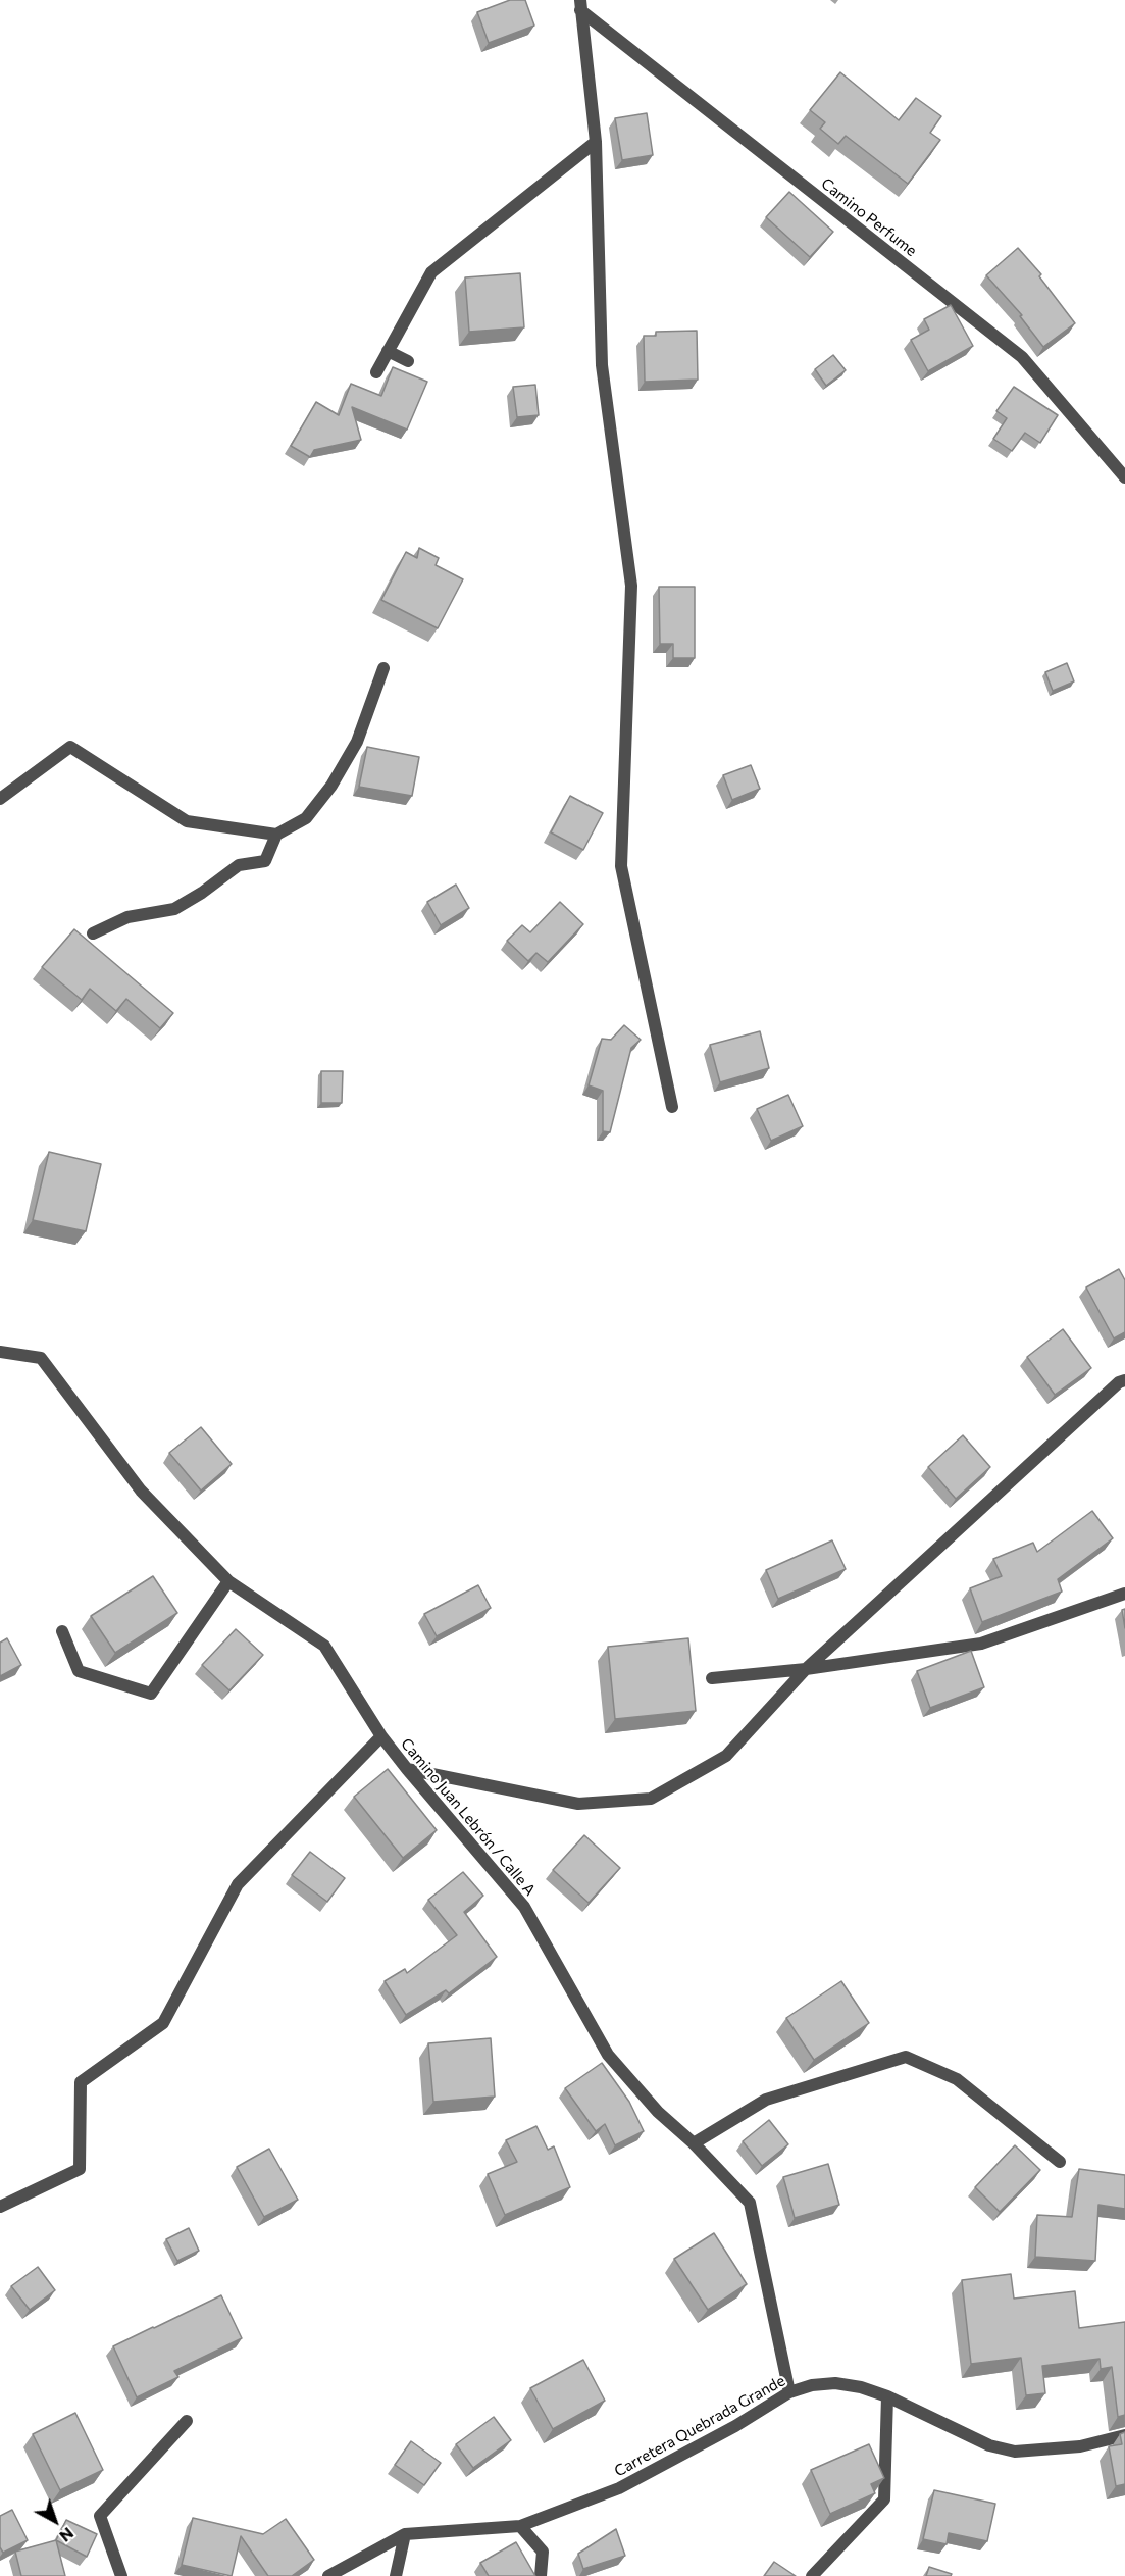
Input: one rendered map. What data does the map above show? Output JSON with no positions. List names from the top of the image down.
{
  "streets": {
    "street": ["Camino Perfume", "Camino Juan Lebrón / Calle A", "Carretera Quebrada Grande"]
  },
  "crossings": [
    ["Camino Juan Lebrón / Calle A", "Carretera Quebrada Grande"]
  ],
  "north": "bottom right"
}
